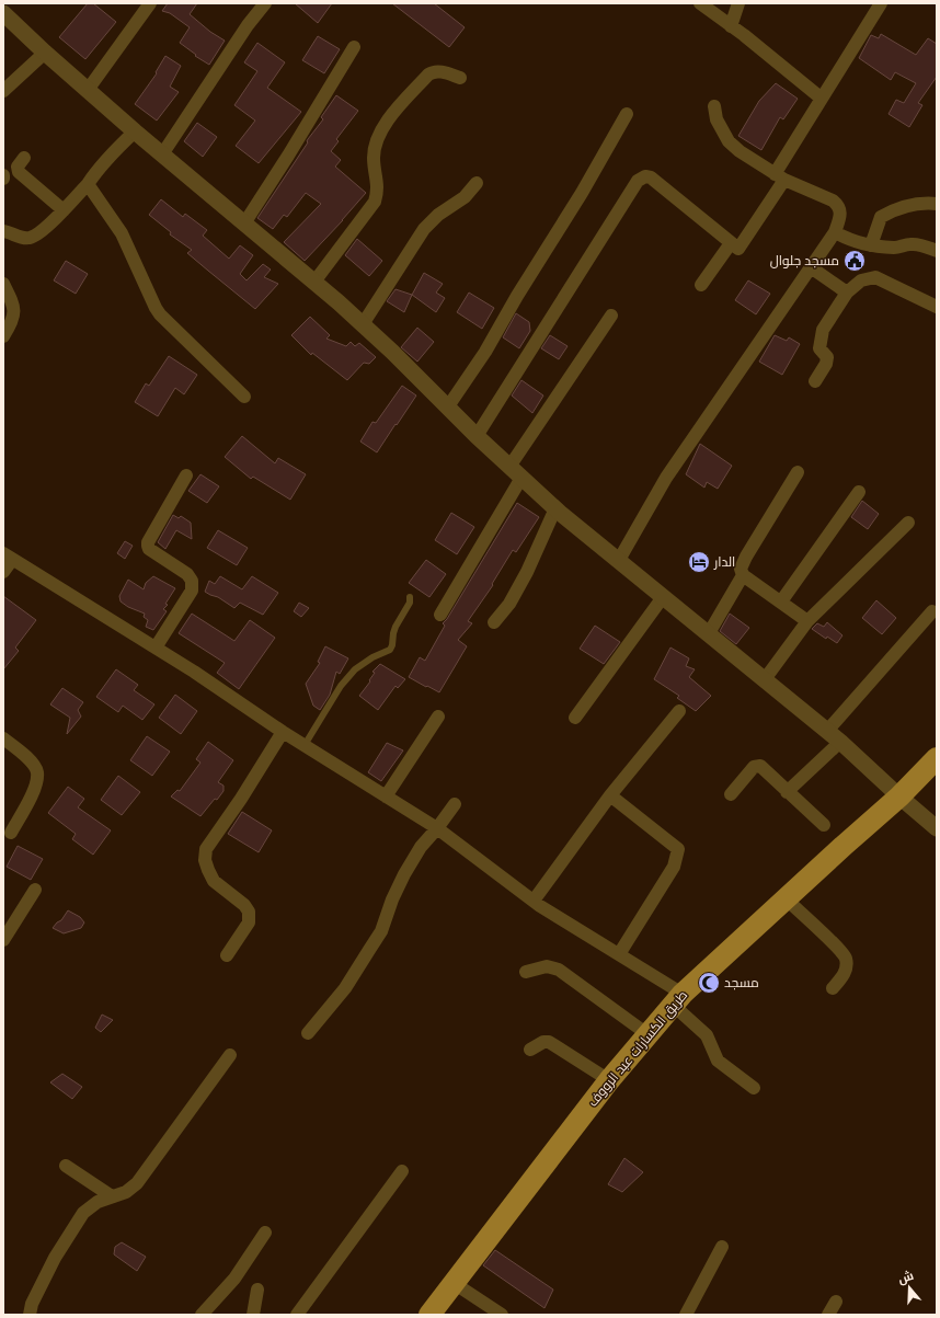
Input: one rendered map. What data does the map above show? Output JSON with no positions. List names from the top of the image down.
{
  "streets": {
    "main road": ["طريق الكسارات عبد الرووف"]
  },
  "places": {
    "public building": ["مسجد جلوال"],
    "hotel": ["الدار"],
    "mosque": ["مسجد"]
  },
  "north": "top"
}
